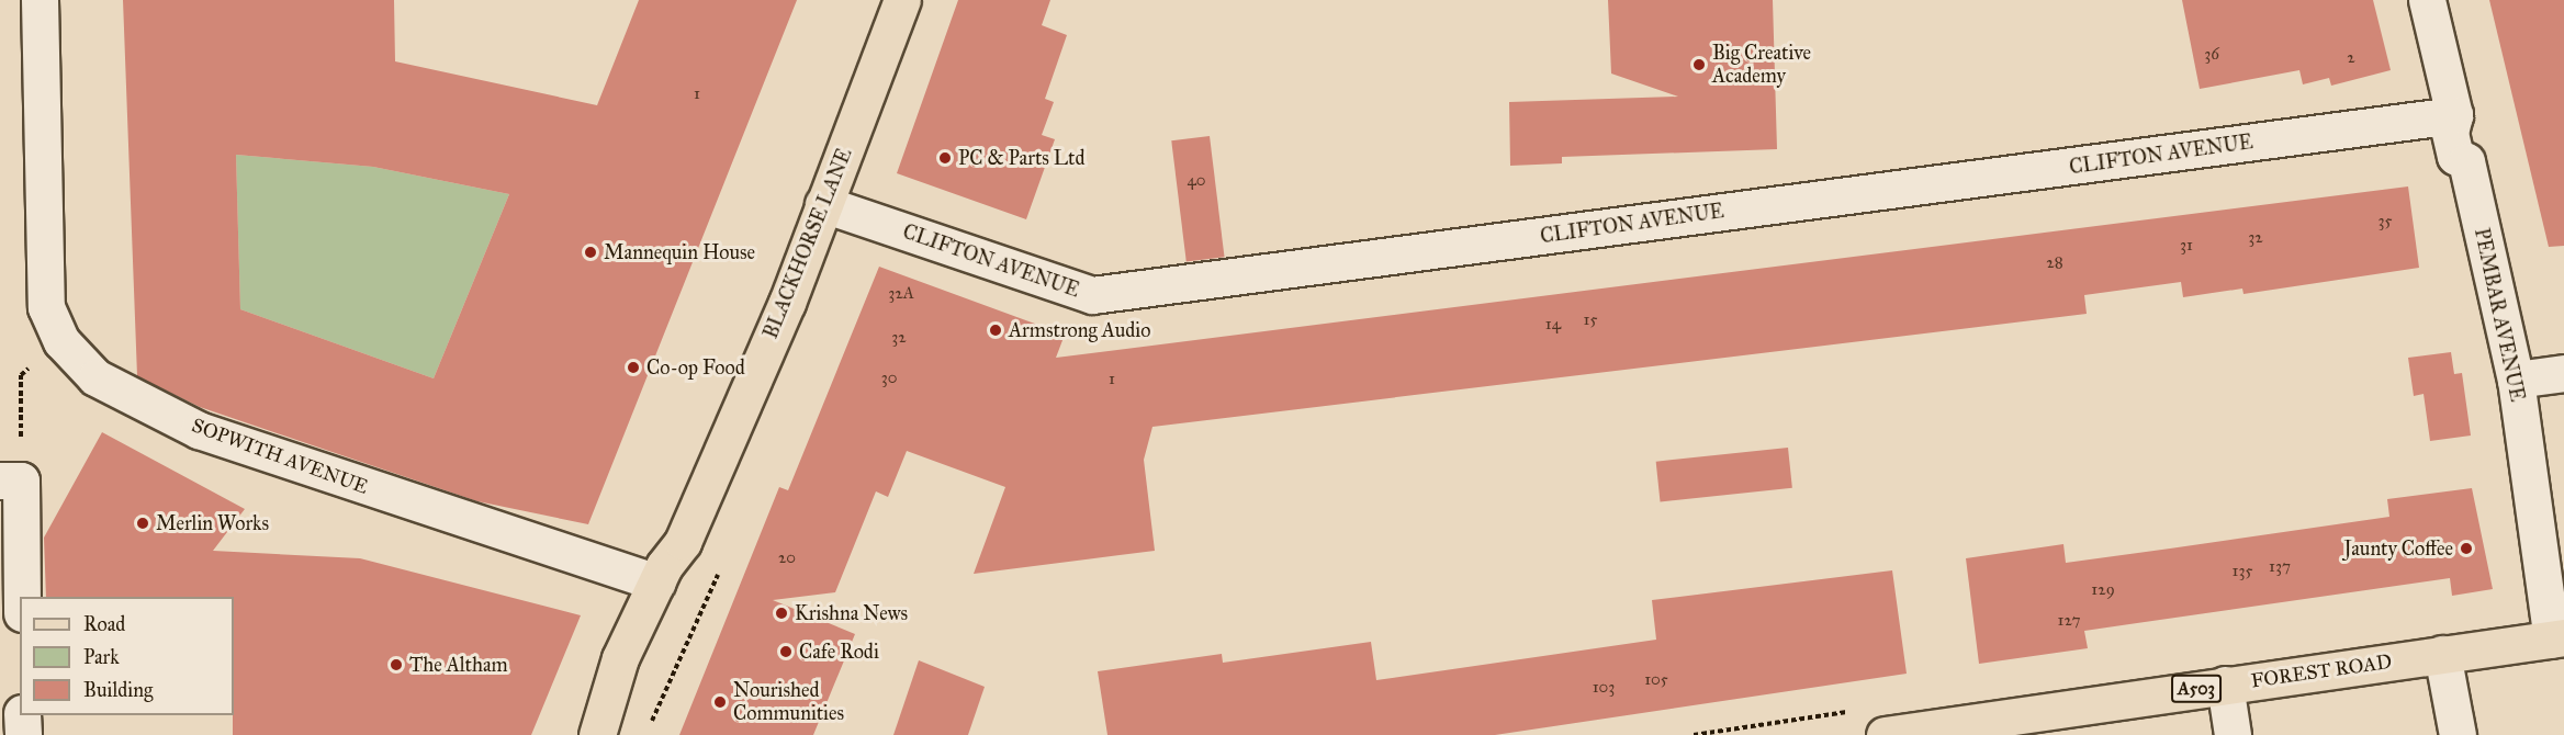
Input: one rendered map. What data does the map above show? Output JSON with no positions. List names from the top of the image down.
{
  "streets": {
    "main road": ["BLACKHORSE LANE", "FOREST ROAD", "A503"],
    "street": ["CLIFTON AVENUE", "PEMBAR AVENUE", "SOPWITH AVENUE"]
  },
  "crossings": [
    ["CLIFTON AVENUE", "BLACKHORSE LANE"],
    ["CLIFTON AVENUE", "PEMBAR AVENUE"],
    ["BLACKHORSE LANE", "SOPWITH AVENUE"],
    ["PEMBAR AVENUE", "FOREST ROAD"]
  ],
  "places": [
    "Big Creative Academy",
    "PC & Parts Ltd",
    "Mannequin House",
    "Armstrong Audio",
    "Co-op Food",
    "Merlin Works",
    "Jaunty Coffee",
    "Krishna News",
    "Cafe Rodi",
    "The Altham",
    "Nourished Communities"
  ],
  "house_numbers": [
    "36",
    "2",
    "1",
    "40",
    "35",
    "32",
    "31",
    "28",
    "32A",
    "15",
    "14",
    "32",
    "30",
    "1",
    "20",
    "137",
    "135",
    "129",
    "127",
    "105",
    "103"
  ],
  "legend": ["Road", "Park", "Building"]
}
